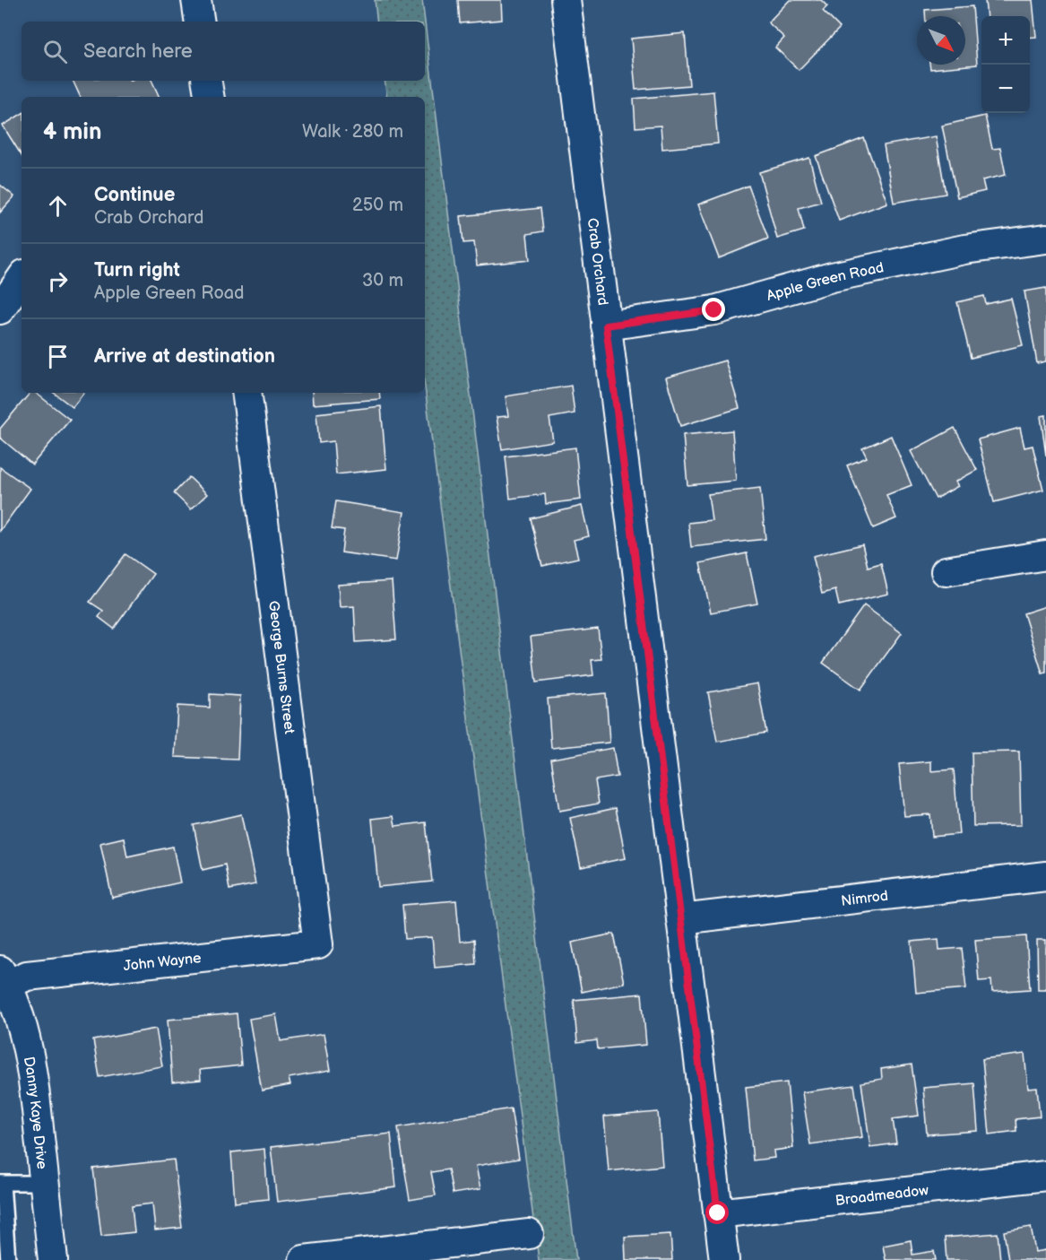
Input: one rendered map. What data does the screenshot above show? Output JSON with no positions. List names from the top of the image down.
{
  "streets": {
    "street": [
      "Crab Orchard",
      "Apple Green Road",
      "George Burns Street",
      "Nimrod",
      "John Wayne",
      "Danny Kaye Drive",
      "Broadmeadow"
    ]
  },
  "crossings": [
    ["Crab Orchard", "Apple Green Road"],
    ["Crab Orchard", "Nimrod"],
    ["Crab Orchard", "Broadmeadow"],
    ["George Burns Street", "John Wayne"],
    ["John Wayne", "Danny Kaye Drive"]
  ],
  "north": "bottom right",
  "page": {
    "map_buttons": ["+", "−"],
    "search": "Search here",
    "heading": ["4 min", "Walk · 280 m"],
    "list": [
      ["Continue", "Crab Orchard", "250 m"],
      ["Turn right", "Apple Green Road", "30 m"],
      "Arrive at destination"
    ]
  }
}
